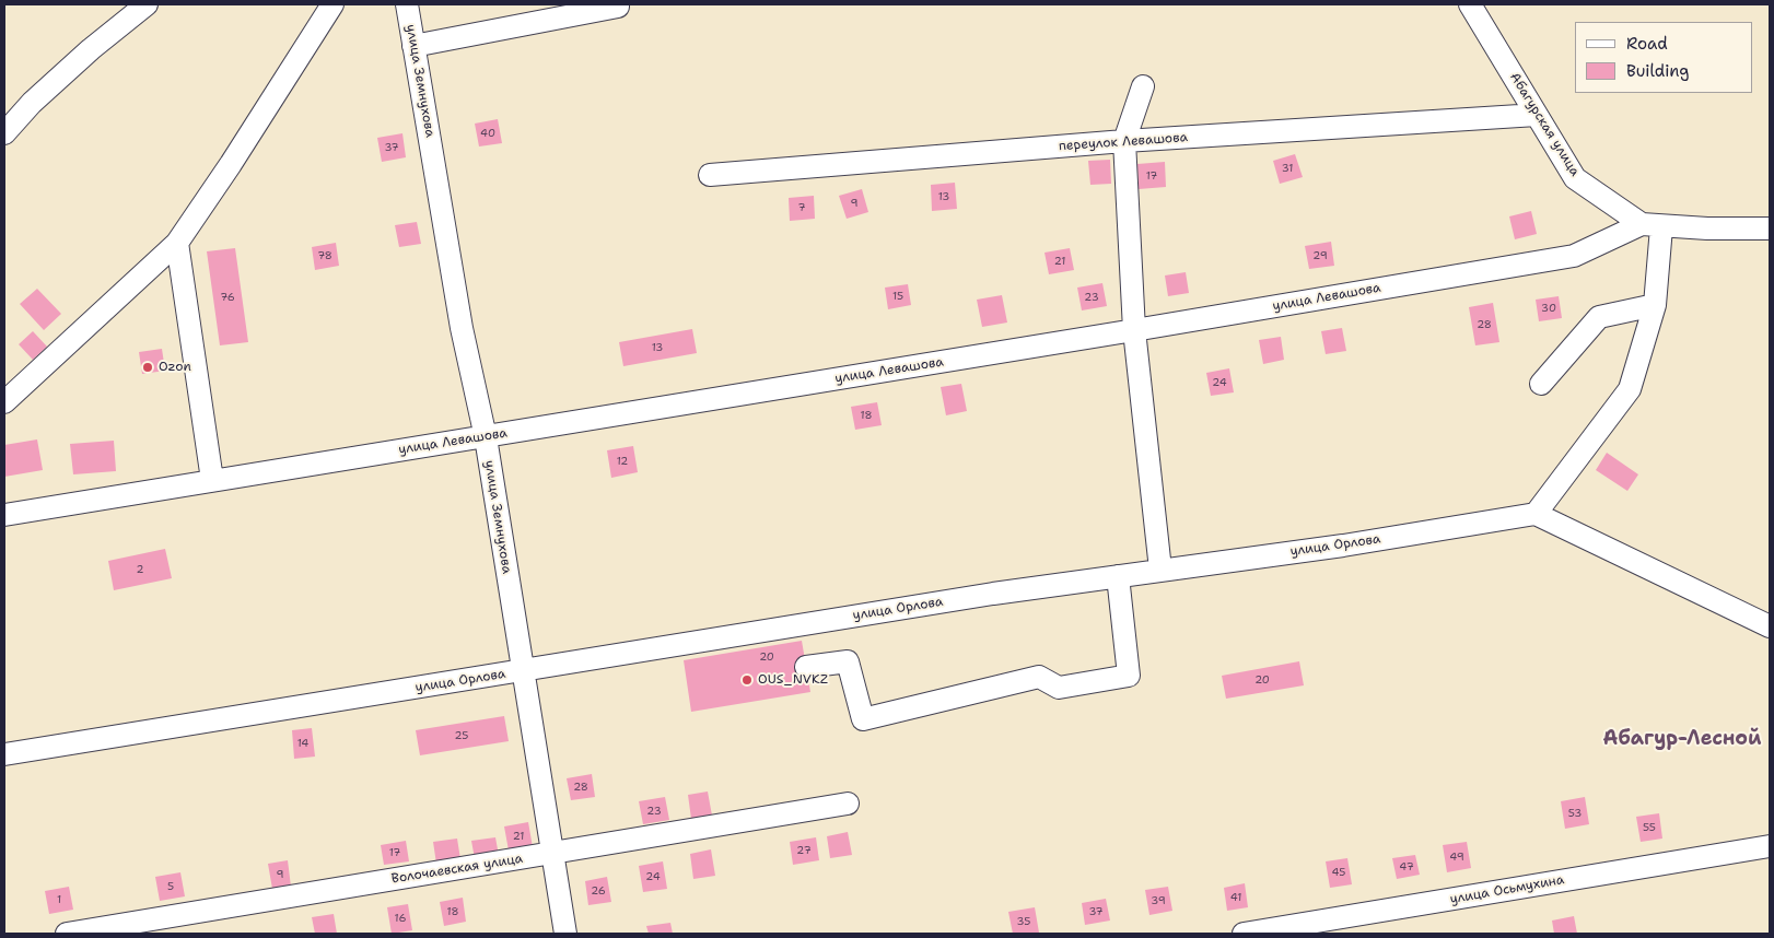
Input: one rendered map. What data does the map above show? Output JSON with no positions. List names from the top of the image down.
{
  "streets": {
    "street": [
      "улица Земнухова",
      "Абагурская улица",
      "переулок Левашова",
      "улица Левашова",
      "улица Орлова",
      "Волочаевская улица",
      "улица Осьмухина"
    ]
  },
  "crossings": [
    ["улица Земнухова", "улица Левашова"],
    ["улица Земнухова", "улица Орлова"],
    ["улица Земнухова", "Волочаевская улица"],
    ["Абагурская улица", "переулок Левашова"],
    ["Абагурская улица", "улица Левашова"]
  ],
  "districts": ["Абагур-Лесной"],
  "places": ["Ozon", "OUS_NVKZ"],
  "house_numbers": [
    "40",
    "37",
    "31",
    "17",
    "13",
    "9",
    "7",
    "78",
    "29",
    "21",
    "15",
    "76",
    "23",
    "30",
    "28",
    "13",
    "24",
    "18",
    "12",
    "2",
    "20",
    "20",
    "25",
    "14",
    "28",
    "23",
    "53",
    "55",
    "21",
    "27",
    "17",
    "49",
    "47",
    "45",
    "9",
    "24",
    "5",
    "26",
    "41",
    "1",
    "39",
    "18",
    "37",
    "16",
    "35"
  ],
  "legend": ["Road", "Building"]
}
